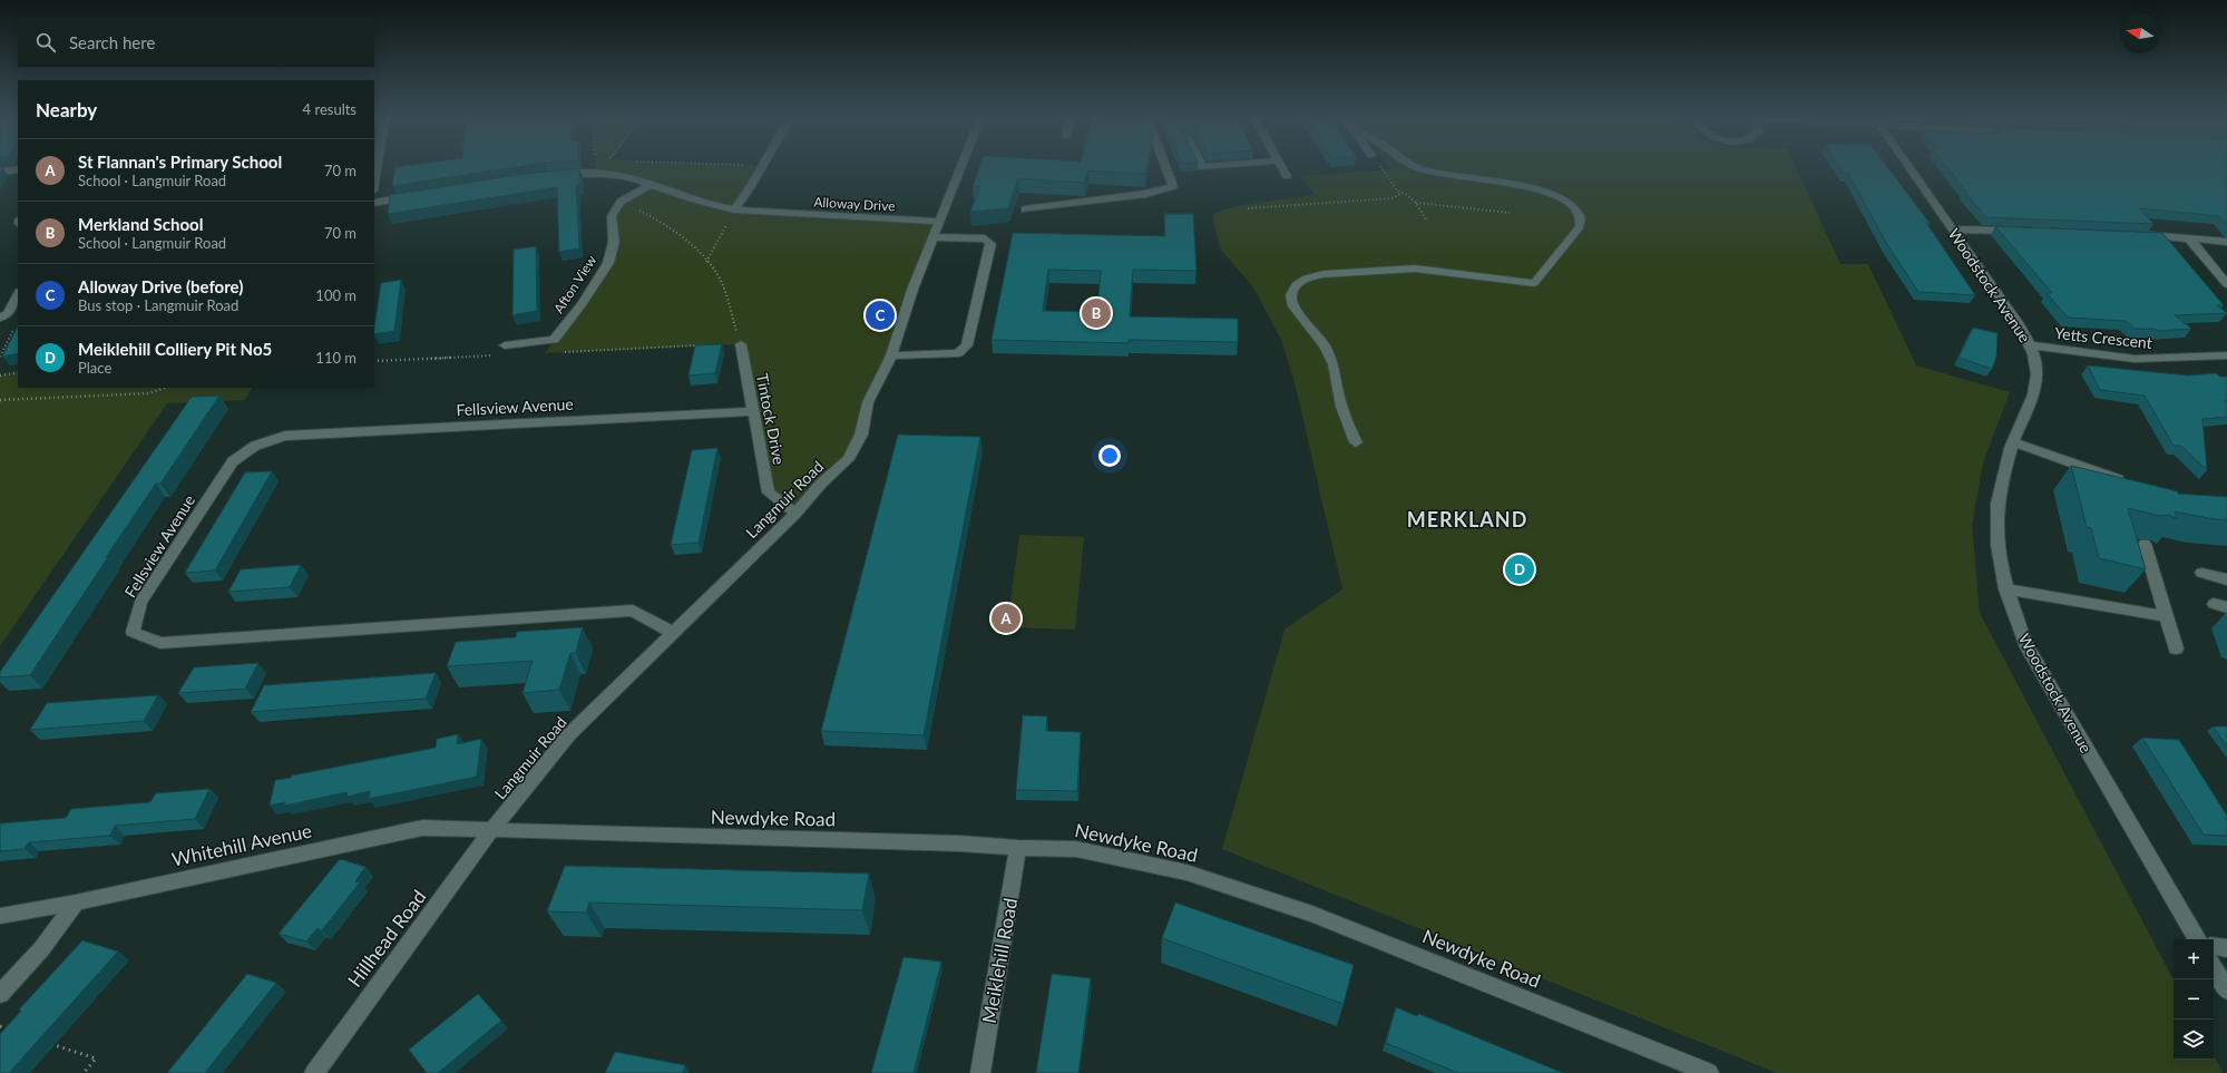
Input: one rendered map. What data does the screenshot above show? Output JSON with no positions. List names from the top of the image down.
{
  "streets": {
    "street": [
      "Alloway Drive",
      "Afton View",
      "Woodstock Avenue",
      "Yetts Crescent",
      "Fellsview Avenue",
      "Tintock Drive",
      "Langmuir Road",
      "Newdyke Road",
      "Whitehill Avenue",
      "Hillhead Road",
      "Meiklehill Road"
    ]
  },
  "crossings": [
    ["Alloway Drive", "Langmuir Road"],
    ["Woodstock Avenue", "Yetts Crescent"],
    ["Fellsview Avenue", "Tintock Drive"],
    ["Fellsview Avenue", "Langmuir Road"],
    ["Tintock Drive", "Langmuir Road"],
    ["Langmuir Road", "Newdyke Road"],
    ["Langmuir Road", "Whitehill Avenue"],
    ["Langmuir Road", "Hillhead Road"],
    ["Newdyke Road", "Whitehill Avenue"],
    ["Newdyke Road", "Hillhead Road"],
    ["Newdyke Road", "Meiklehill Road"],
    ["Whitehill Avenue", "Hillhead Road"]
  ],
  "districts": ["MERKLAND"],
  "north": "left",
  "page": {
    "search": "Search here",
    "heading": ["Nearby", "4 results"],
    "list": [
      {
        "mark": "A",
        "name": "St Flannan's Primary School",
        "note": "School · Langmuir Road",
        "value": "70 m"
      },
      {
        "mark": "B",
        "name": "Merkland School",
        "note": "School · Langmuir Road",
        "value": "70 m"
      },
      {
        "mark": "C",
        "name": "Alloway Drive (before)",
        "note": "Bus stop · Langmuir Road",
        "value": "100 m"
      },
      {
        "mark": "D",
        "name": "Meiklehill Colliery Pit No5",
        "note": "Place",
        "value": "110 m"
      }
    ],
    "pins": [
      "B",
      "C",
      "D",
      "A"
    ],
    "map_buttons": ["+", "−"]
  }
}
